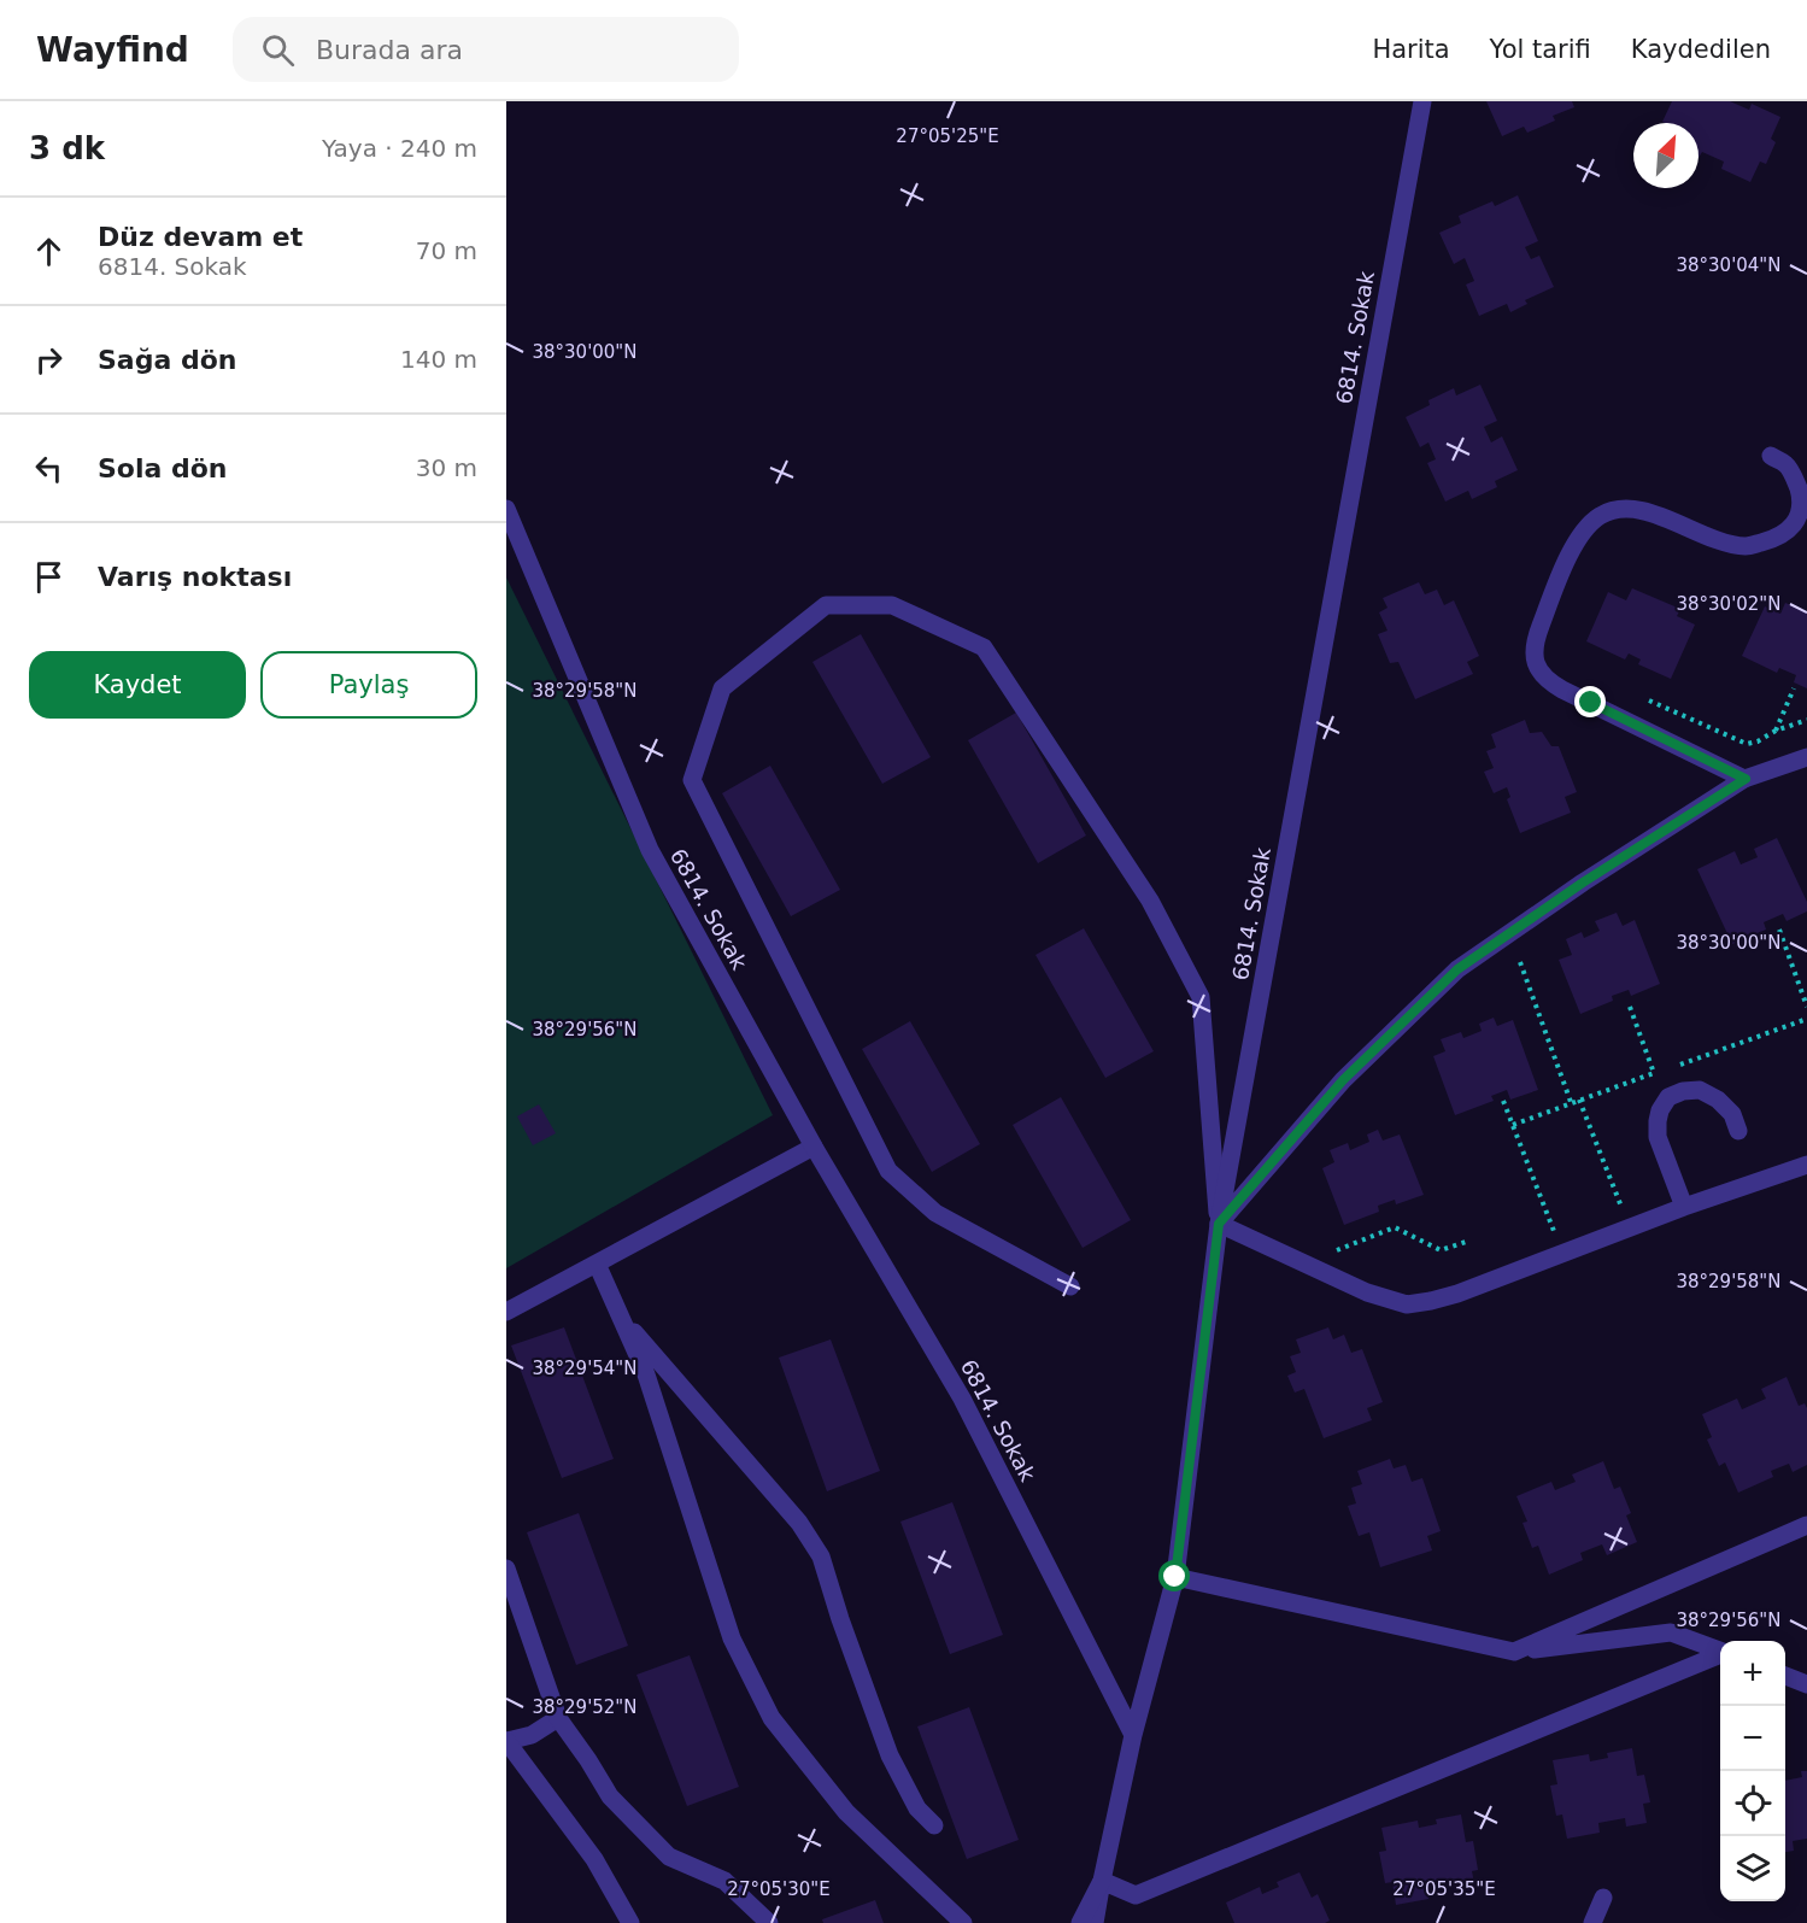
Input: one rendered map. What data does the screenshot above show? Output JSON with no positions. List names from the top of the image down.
{
  "streets": {
    "street": ["6814. Sokak"]
  },
  "north": "top right",
  "page": {
    "header": "Wayfind",
    "search": "Burada ara",
    "nav": ["Harita", "Yol tarifi", "Kaydedilen"],
    "heading": ["3 dk", "Yaya · 240 m"],
    "list": [
      ["Düz devam et", "6814. Sokak", "70 m"],
      ["Sağa dön", "140 m"],
      ["Sola dön", "30 m"],
      "Varış noktası"
    ],
    "buttons": ["Kaydet", "Paylaş"],
    "map_buttons": ["+", "−"]
  },
  "coordinates": [
    "27°05'25\"E",
    "38°30'04\"N",
    "38°30'00\"N",
    "38°30'02\"N",
    "38°29'58\"N",
    "38°29'56\"N",
    "38°29'54\"N",
    "38°29'52\"N",
    "27°05'30\"E",
    "27°05'35\"E"
  ]
}
